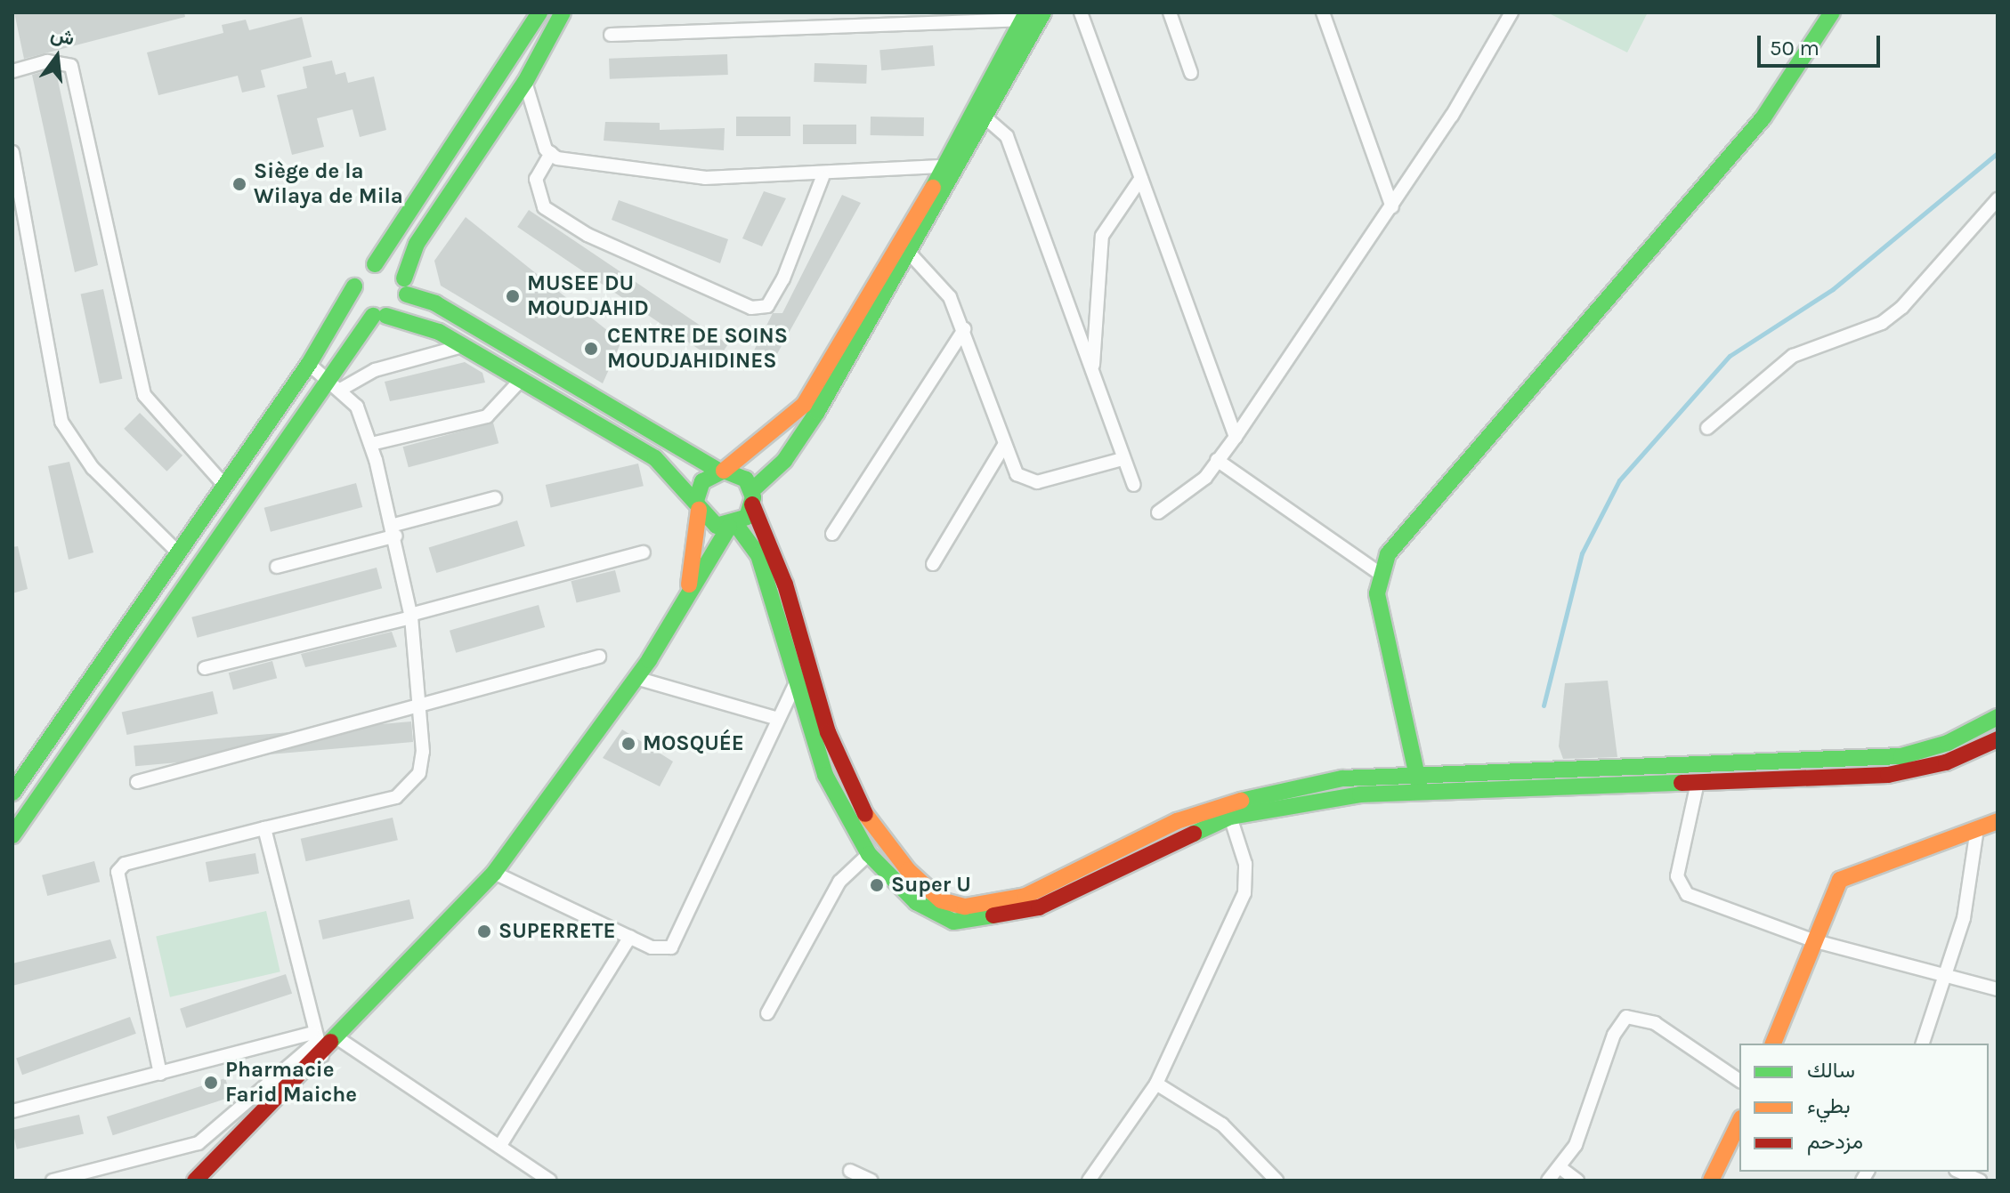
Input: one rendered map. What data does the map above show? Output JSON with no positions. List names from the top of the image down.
{
  "places": [
    "Siège de la Wilaya de Mila",
    "MUSEE DU MOUDJAHID",
    "CENTRE DE SOINS MOUDJAHIDINES",
    "MOSQUÉE",
    "Super U",
    "SUPERRETE",
    "Pharmacie Farid Maiche"
  ],
  "legend": ["سالك", "بطيء", "مزدحم"],
  "scale_bar": "50 m",
  "north": "top"
}
